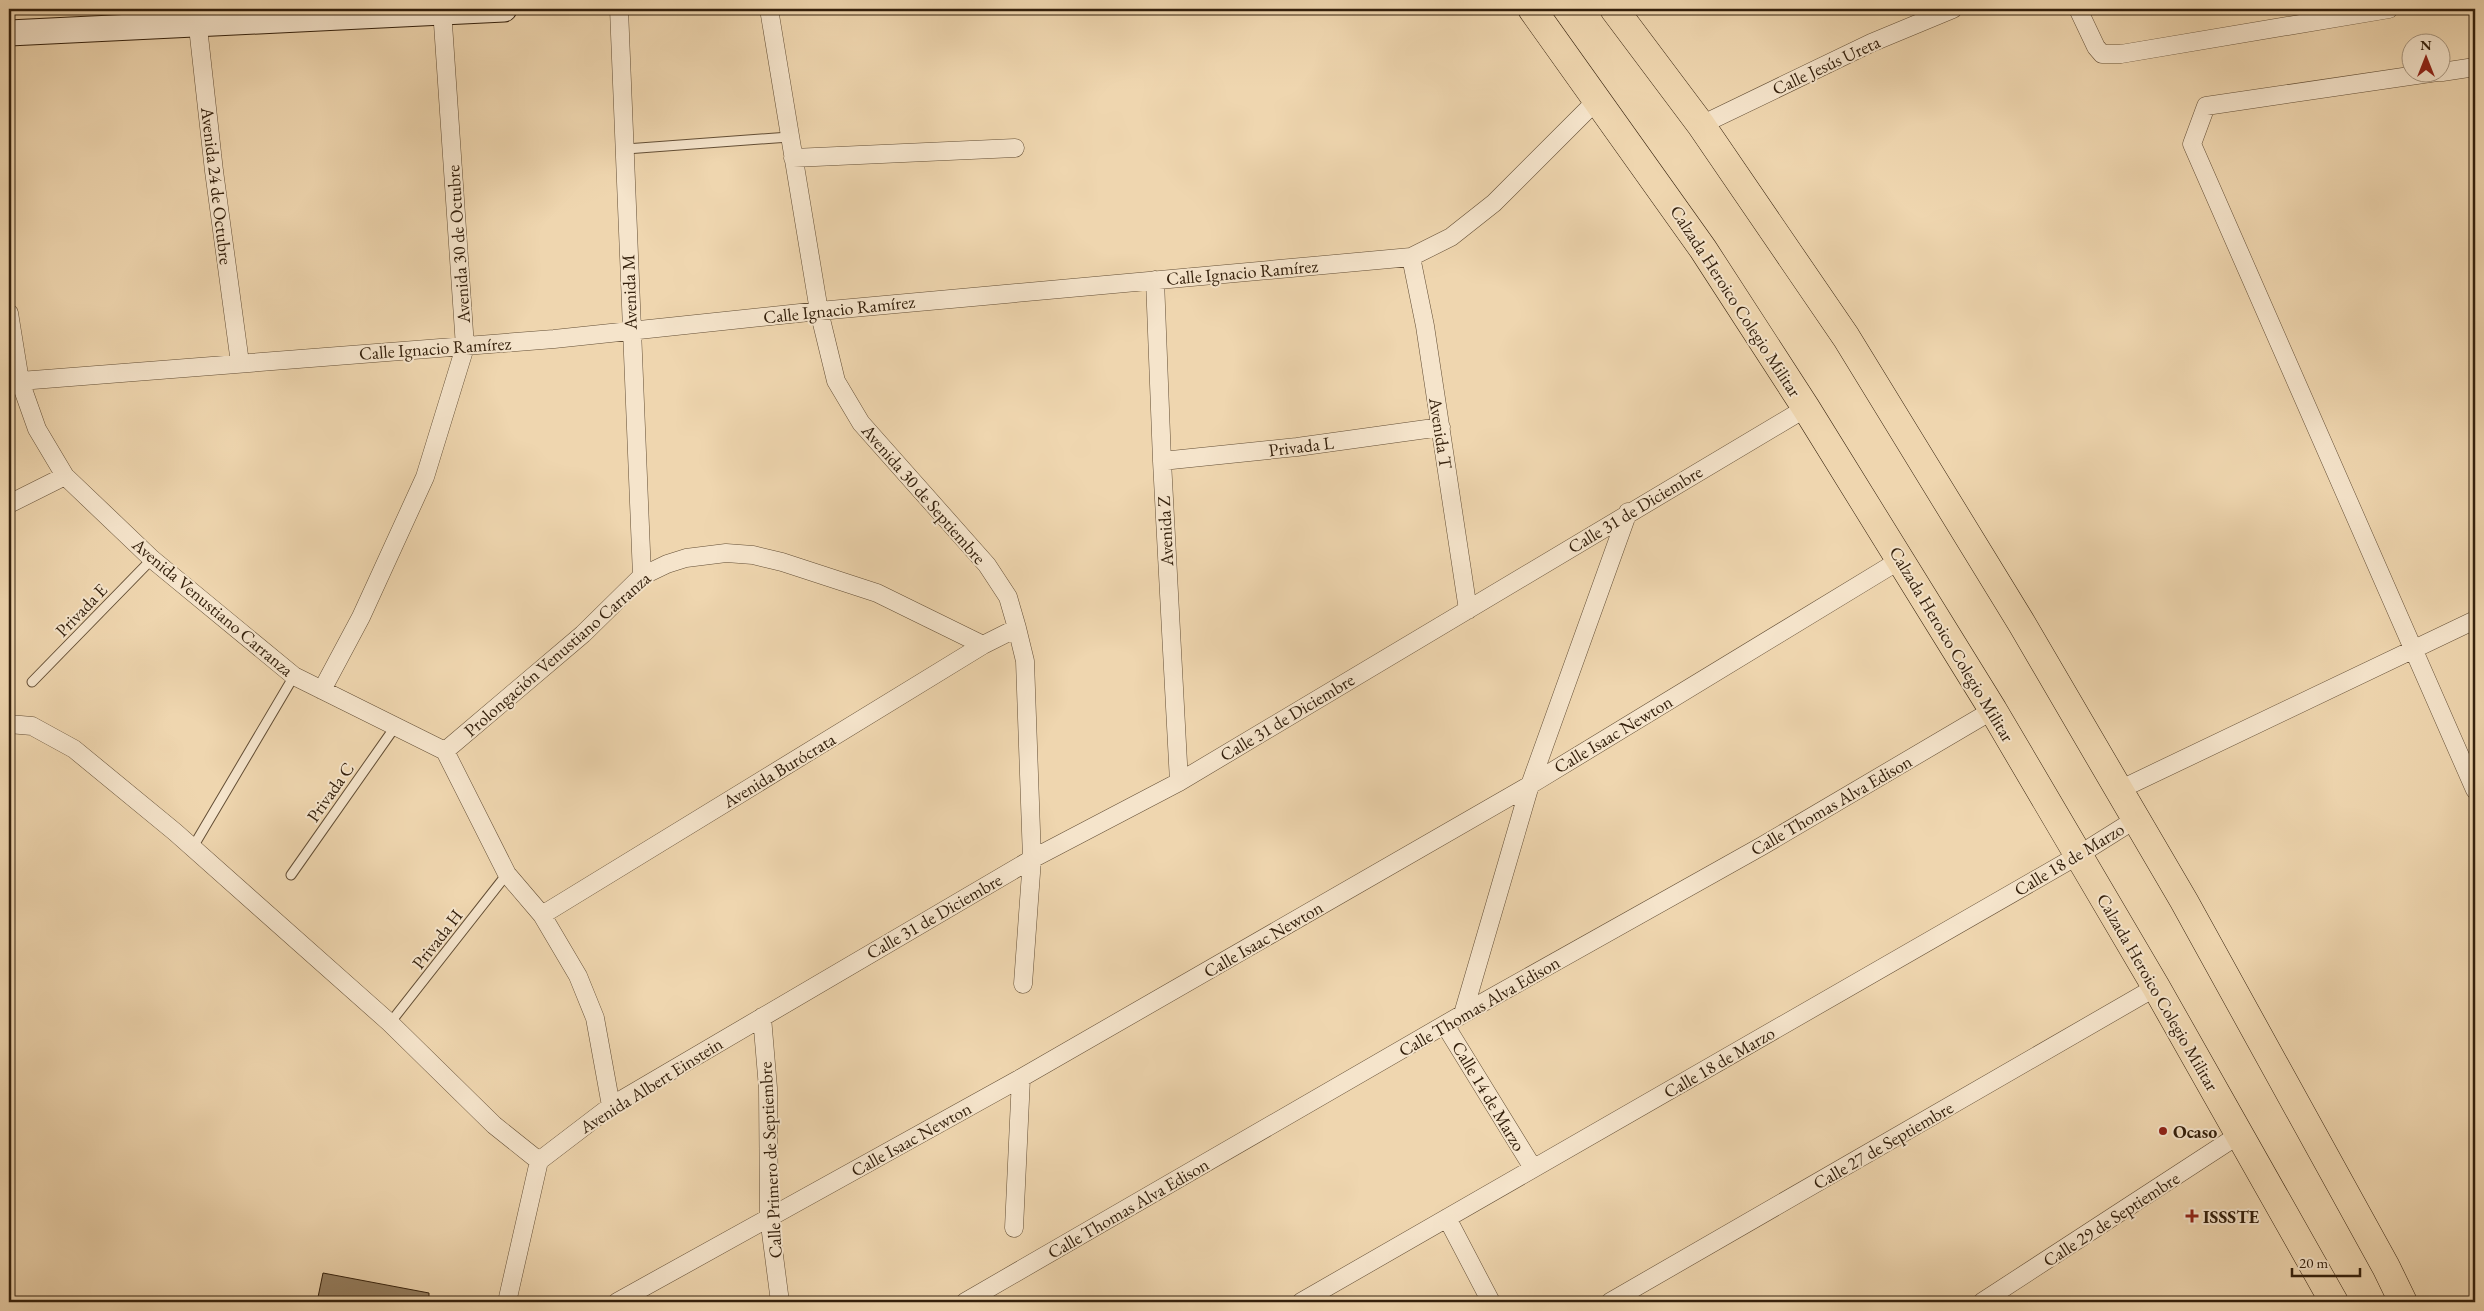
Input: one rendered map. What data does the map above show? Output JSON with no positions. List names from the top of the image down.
{
  "streets": {
    "main road": ["Calzada Heroico Colegio Militar"],
    "street": [
      "Calle Jesús Ureta",
      "Avenida 24 de Octubre",
      "Avenida 30 de Octubre",
      "Calle Ignacio Ramírez",
      "Avenida M",
      "Avenida T",
      "Privada L",
      "Avenida 30 de Septiembre",
      "Calle 31 de Diciembre",
      "Avenida Z",
      "Avenida Venustiano Carranza",
      "Prolongación Venustiano Carranza",
      "Calle Isaac Newton",
      "Avenida Burócrata",
      "Calle Thomas Alva Edison",
      "Calle 18 de Marzo",
      "Avenida Albert Einstein",
      "Calle 14 de Marzo",
      "Calle 27 de Septiembre",
      "Calle Primero de Septiembre",
      "Calle 29 de Septiembre"
    ],
    "lane": ["Privada E", "Privada C", "Privada H"]
  },
  "crossings": [
    ["Avenida 24 de Octubre", "Calle Ignacio Ramírez"],
    ["Avenida 30 de Octubre", "Calle Ignacio Ramírez"],
    ["Avenida 30 de Octubre", "Avenida Venustiano Carranza"],
    ["Calle Ignacio Ramírez", "Avenida M"],
    ["Calle Ignacio Ramírez", "Calzada Heroico Colegio Militar"],
    ["Calle Ignacio Ramírez", "Avenida T"],
    ["Calle Ignacio Ramírez", "Avenida 30 de Septiembre"],
    ["Calle Ignacio Ramírez", "Avenida Z"],
    ["Calle Ignacio Ramírez", "Avenida Venustiano Carranza"],
    ["Avenida M", "Prolongación Venustiano Carranza"],
    ["Calzada Heroico Colegio Militar", "Calle 31 de Diciembre"],
    ["Calzada Heroico Colegio Militar", "Calle Isaac Newton"],
    ["Calzada Heroico Colegio Militar", "Calle Thomas Alva Edison"],
    ["Calzada Heroico Colegio Militar", "Calle 18 de Marzo"],
    ["Calzada Heroico Colegio Militar", "Calle 27 de Septiembre"],
    ["Calzada Heroico Colegio Militar", "Calle 29 de Septiembre"],
    ["Avenida T", "Privada L"],
    ["Avenida T", "Calle 31 de Diciembre"],
    ["Privada L", "Avenida Z"],
    ["Avenida 30 de Septiembre", "Calle 31 de Diciembre"],
    ["Avenida 30 de Septiembre", "Avenida Burócrata"],
    ["Calle 31 de Diciembre", "Avenida Z"],
    ["Calle 31 de Diciembre", "Avenida Albert Einstein"],
    ["Calle 31 de Diciembre", "Calle Primero de Septiembre"],
    ["Avenida Venustiano Carranza", "Privada E"],
    ["Avenida Venustiano Carranza", "Prolongación Venustiano Carranza"],
    ["Avenida Venustiano Carranza", "Privada C"],
    ["Prolongación Venustiano Carranza", "Avenida Burócrata"],
    ["Calle Isaac Newton", "Calle Primero de Septiembre"],
    ["Calle Thomas Alva Edison", "Calle 14 de Marzo"],
    ["Calle 18 de Marzo", "Calle 14 de Marzo"],
    ["Avenida Albert Einstein", "Calle Primero de Septiembre"]
  ],
  "places": {
    "other": ["Ocaso"],
    "health": ["ISSSTE"]
  },
  "scale_bar": "20 m",
  "north": "top"
}
